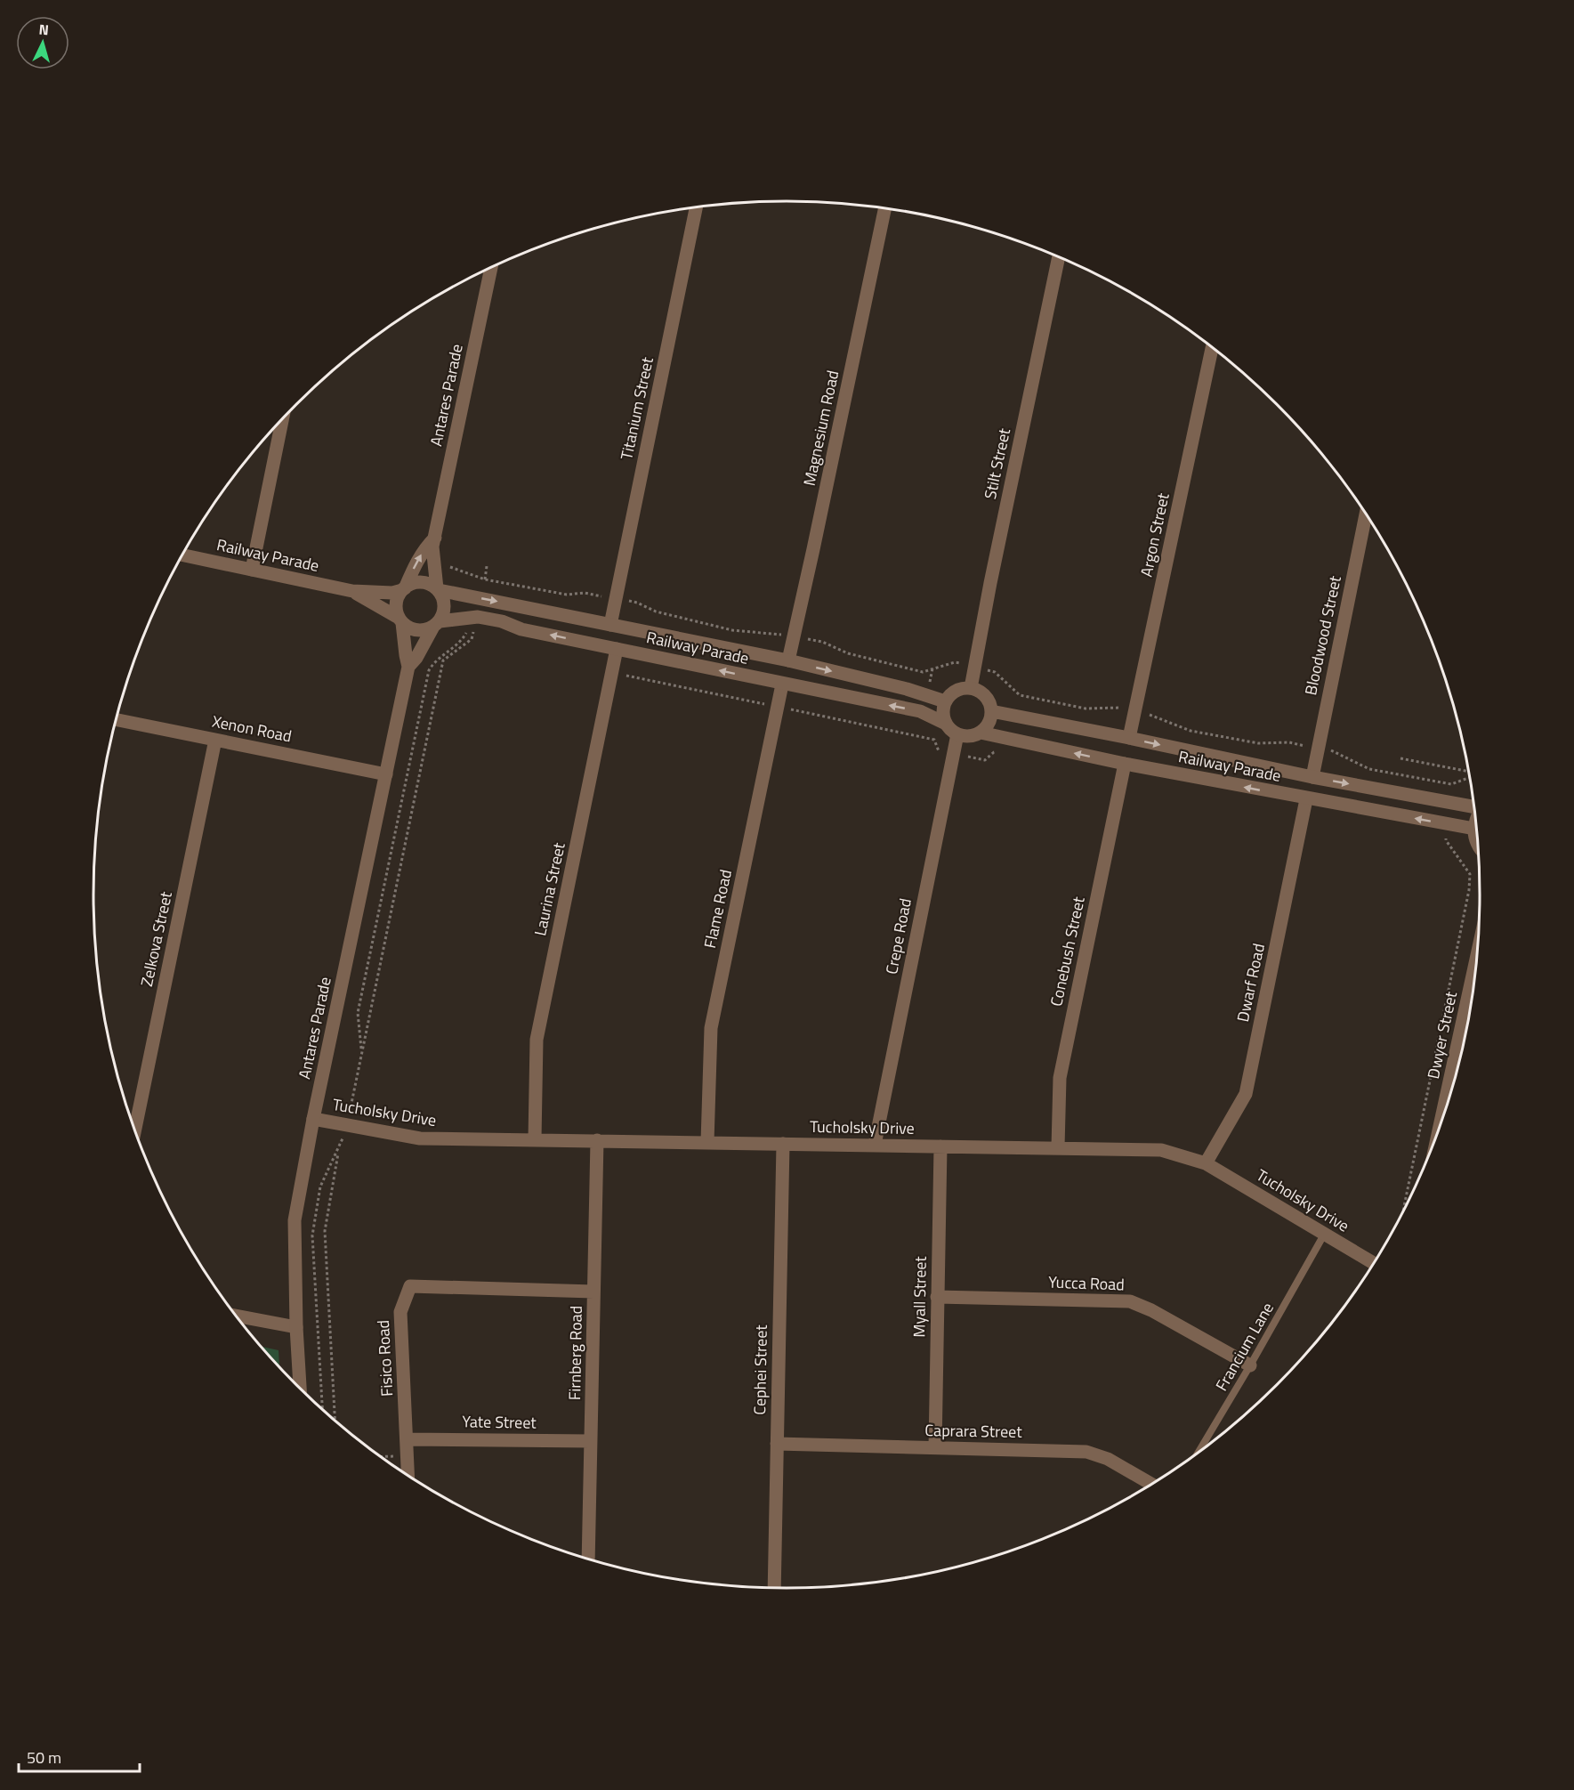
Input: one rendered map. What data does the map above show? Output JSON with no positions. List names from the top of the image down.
{
  "streets": {
    "street": [
      "Antares Parade",
      "Titanium Street",
      "Magnesium Road",
      "Stilt Street",
      "Argon Street",
      "Railway Parade",
      "Bloodwood Street",
      "Xenon Road",
      "Laurina Street",
      "Flame Road",
      "Crepe Road",
      "Zelkova Street",
      "Conebush Street",
      "Dwarf Road",
      "Dwyer Street",
      "Tucholsky Drive",
      "Yucca Road",
      "Myall Street",
      "Firnberg Road",
      "Fisico Road",
      "Cephei Street",
      "Yate Street",
      "Caprara Street"
    ],
    "lane": ["Francium Lane"]
  },
  "crossings": [
    ["Antares Parade", "Railway Parade"],
    ["Antares Parade", "Xenon Road"],
    ["Antares Parade", "Tucholsky Drive"],
    ["Titanium Street", "Railway Parade"],
    ["Magnesium Road", "Railway Parade"],
    ["Stilt Street", "Railway Parade"],
    ["Stilt Street", "Crepe Road"],
    ["Argon Street", "Railway Parade"],
    ["Railway Parade", "Bloodwood Street"],
    ["Railway Parade", "Laurina Street"],
    ["Railway Parade", "Flame Road"],
    ["Railway Parade", "Crepe Road"],
    ["Railway Parade", "Conebush Street"],
    ["Railway Parade", "Dwarf Road"],
    ["Xenon Road", "Zelkova Street"],
    ["Laurina Street", "Tucholsky Drive"],
    ["Flame Road", "Tucholsky Drive"],
    ["Crepe Road", "Tucholsky Drive"],
    ["Conebush Street", "Tucholsky Drive"],
    ["Dwarf Road", "Tucholsky Drive"],
    ["Tucholsky Drive", "Myall Street"],
    ["Tucholsky Drive", "Francium Lane"],
    ["Tucholsky Drive", "Firnberg Road"],
    ["Tucholsky Drive", "Cephei Street"],
    ["Yucca Road", "Myall Street"],
    ["Yucca Road", "Francium Lane"],
    ["Myall Street", "Caprara Street"],
    ["Firnberg Road", "Fisico Road"],
    ["Firnberg Road", "Yate Street"],
    ["Fisico Road", "Yate Street"],
    ["Cephei Street", "Caprara Street"]
  ],
  "scale_bar": "50 m",
  "north": "top"
}
